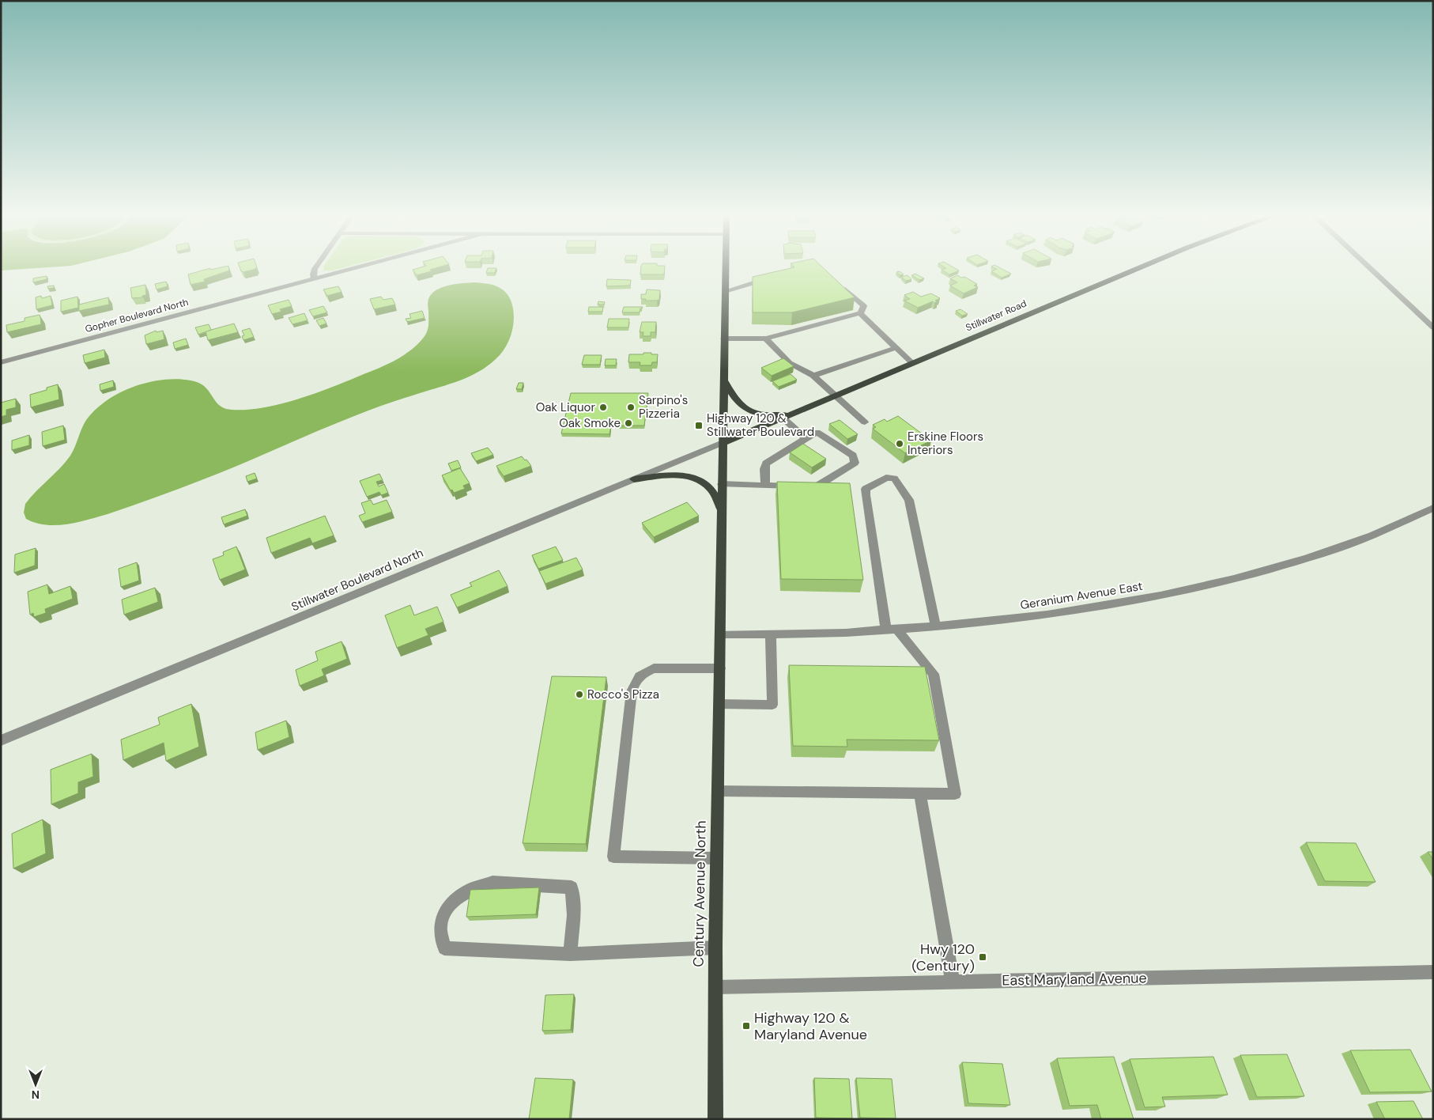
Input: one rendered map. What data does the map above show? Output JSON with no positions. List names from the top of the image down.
{
  "streets": {
    "main road": ["Stillwater Road", "Century Avenue North"],
    "street": [
      "Gopher Boulevard North",
      "Stillwater Boulevard North",
      "Geranium Avenue East",
      "East Maryland Avenue"
    ]
  },
  "crossings": [
    ["Stillwater Road", "Stillwater Boulevard North"],
    ["Stillwater Road", "Century Avenue North"],
    ["Stillwater Boulevard North", "Century Avenue North"],
    ["Geranium Avenue East", "Century Avenue North"],
    ["Century Avenue North", "East Maryland Avenue"]
  ],
  "places": {
    "other": [
      "Oak Liquor",
      "Sarpino's Pizzeria",
      "Oak Smoke",
      "Erskine Floors Interiors",
      "Rocco's Pizza"
    ],
    "transit": ["Highway 120 & Stillwater Boulevard", "Hwy 120 (Century)", "Highway 120 & Maryland Avenue"]
  },
  "north": "bottom"
}
